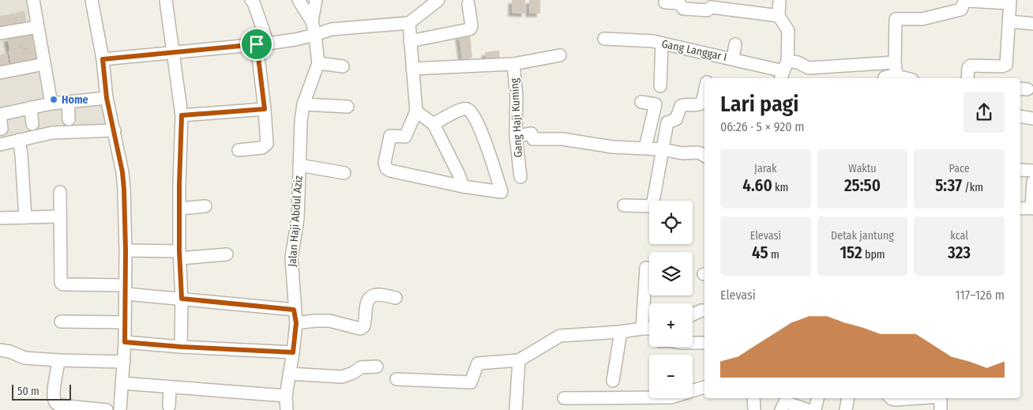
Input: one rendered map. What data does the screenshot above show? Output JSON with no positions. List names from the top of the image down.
{
  "streets": {
    "street": ["Gang Langgar I", "Gang Haji Kuming", "Jalan Haji Abdul Aziz"]
  },
  "places": ["Home"],
  "scale_bar": "50 m",
  "page": {
    "heading": ["Lari pagi", "06:26 · 5 × 920 m"],
    "stats": [
      ["Jarak", "4.60 km"],
      ["Waktu", "25:50"],
      ["Pace", "5:37 /km"],
      ["Elevasi", "45 m"],
      ["Detak jantung", "152 bpm"],
      ["kcal", "323"]
    ],
    "map_buttons": ["+", "−"],
    "chart": ["Elevasi", "117–126 m"],
    "scale": "50 m"
  }
}
